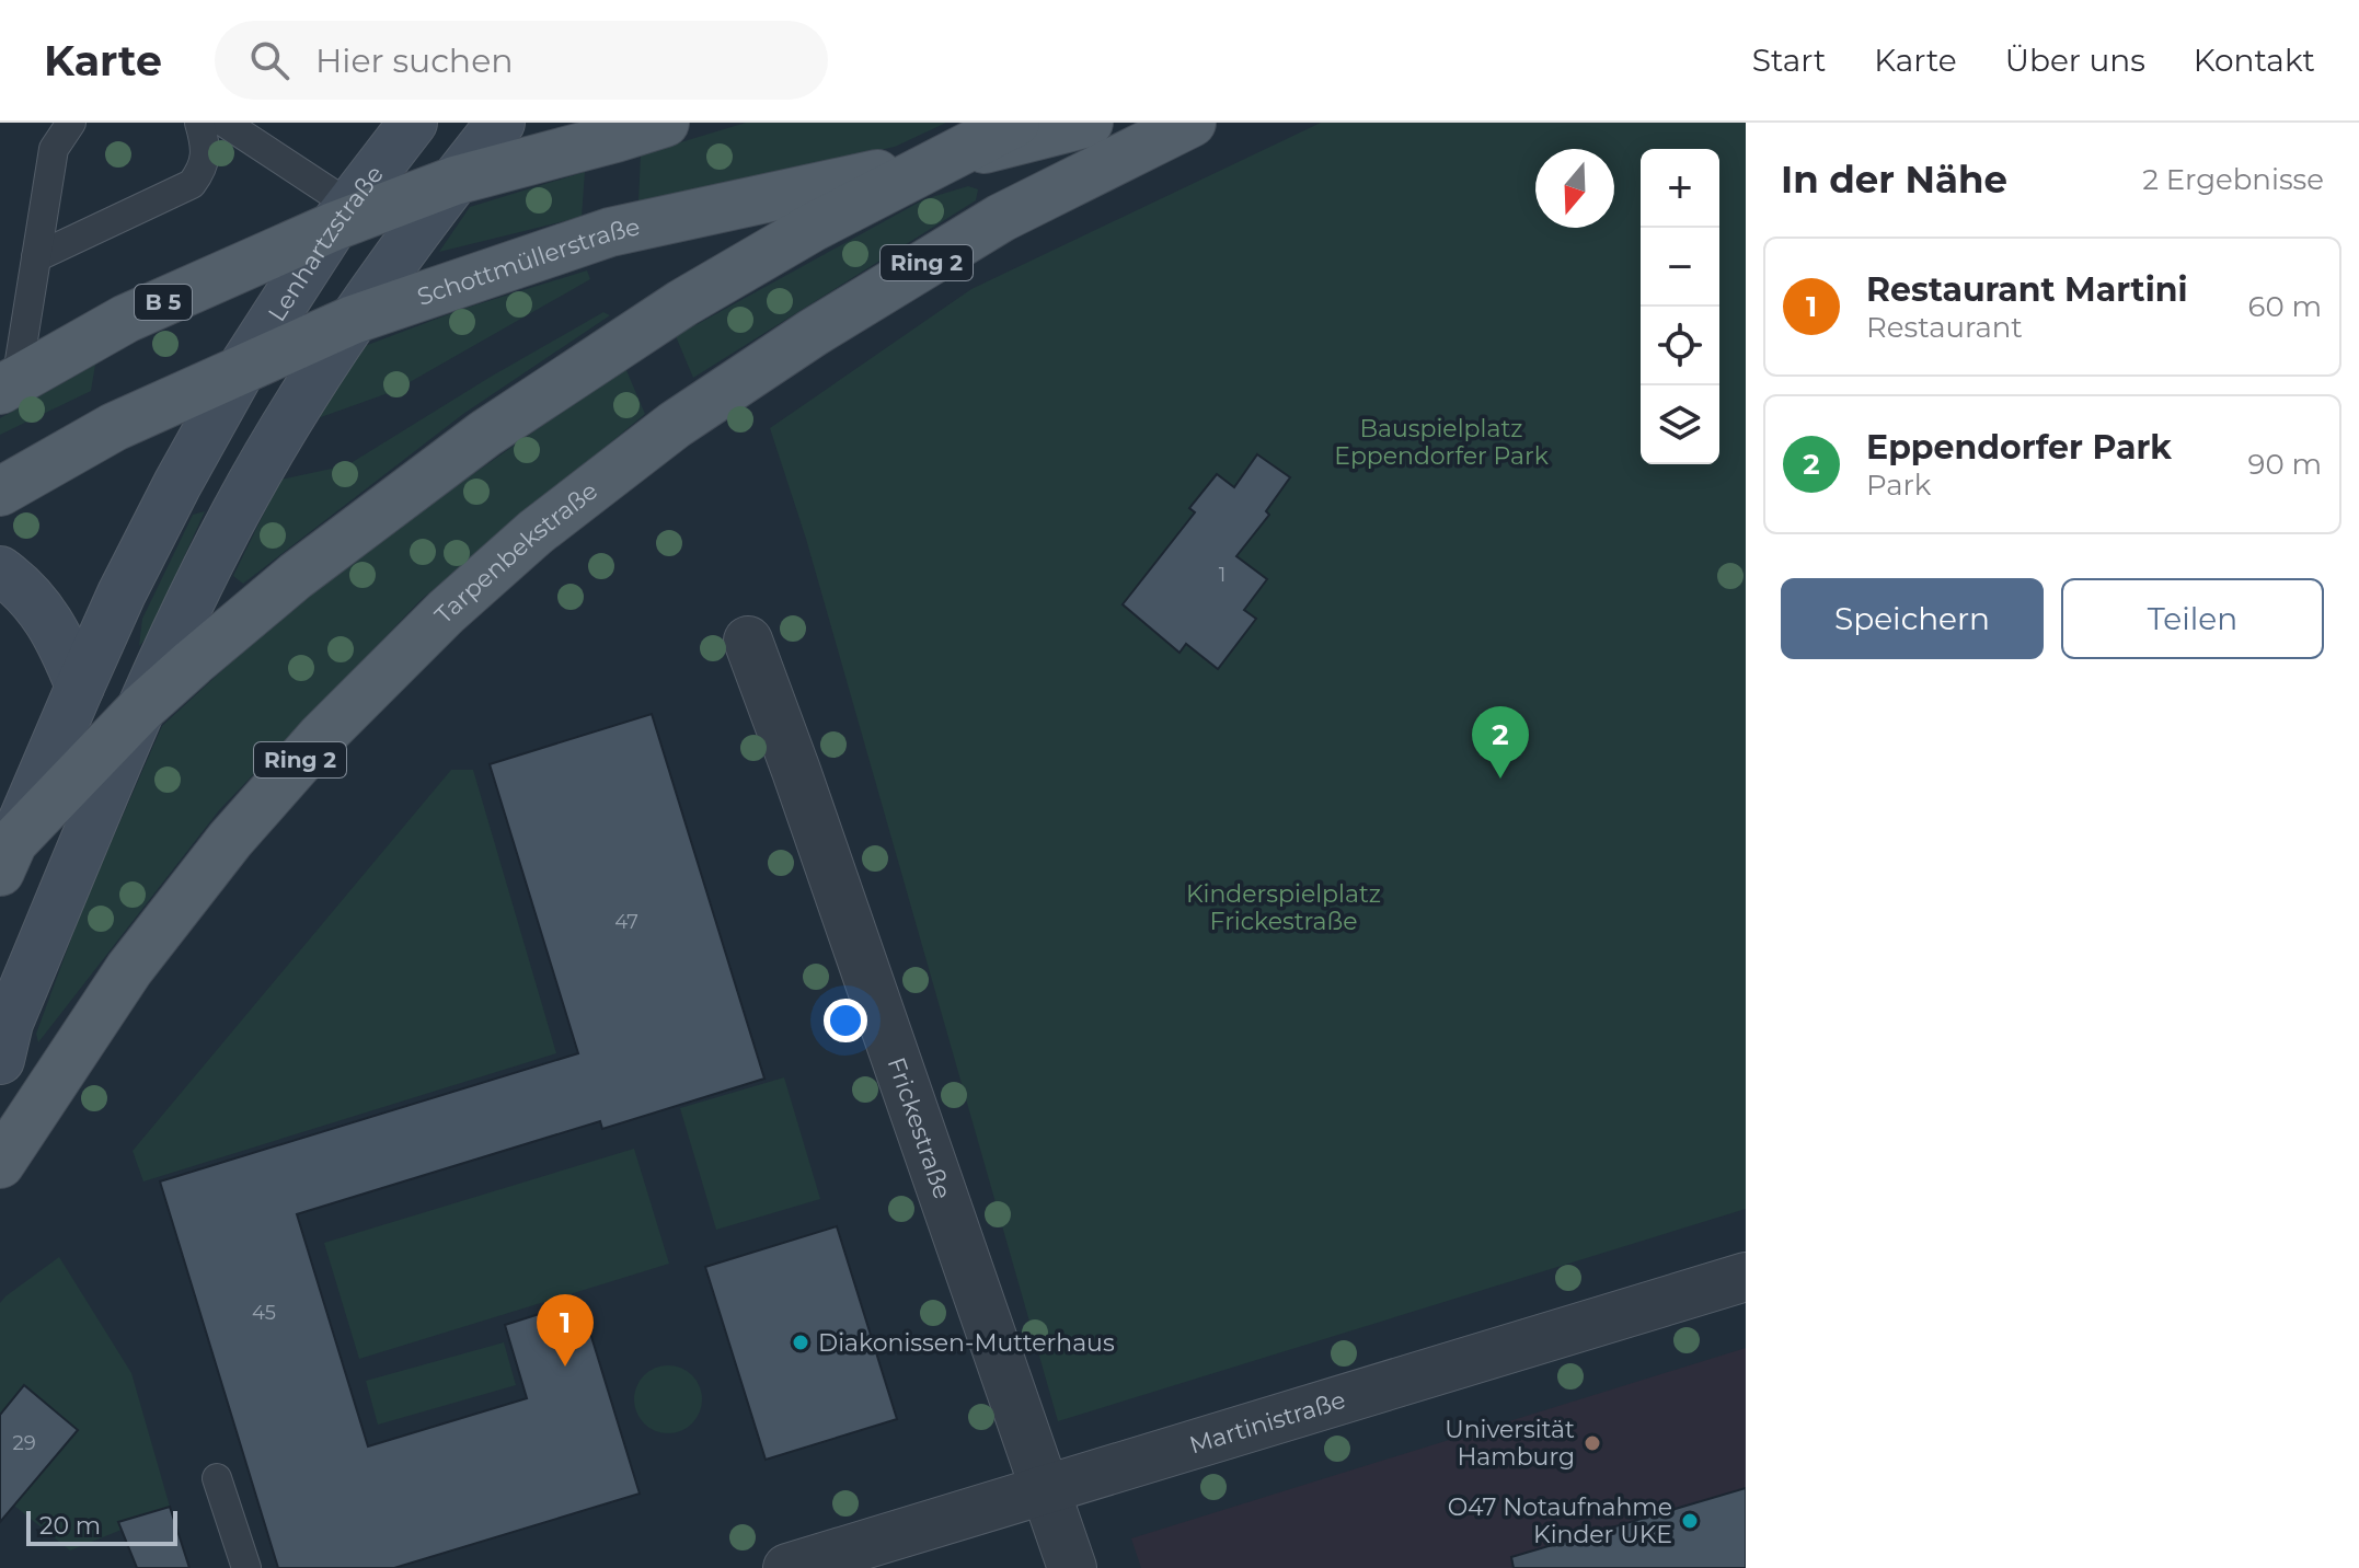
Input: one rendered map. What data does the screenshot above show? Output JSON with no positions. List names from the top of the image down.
{
  "streets": {
    "main road": [
      "Lenhartzstraße",
      "Schottmüllerstraße",
      "Ring 2",
      "B 5",
      "Tarpenbekstraße"
    ],
    "street": ["Frickestraße", "Martinistraße"]
  },
  "crossings": [
    ["Lenhartzstraße", "Schottmüllerstraße"],
    ["Lenhartzstraße", "B 5"],
    ["Frickestraße", "Martinistraße"]
  ],
  "parks": ["Bauspielplatz Eppendorfer Park", "Kinderspielplatz Frickestraße"],
  "places": ["Diakonissen-Mutterhaus", "Universität Hamburg", "O47 Notaufnahme Kinder UKE"],
  "house_numbers": [
    "1",
    "47",
    "45",
    "29"
  ],
  "scale_bar": "20 m",
  "north": "bottom",
  "page": {
    "header": "Karte",
    "search": "Hier suchen",
    "nav": [
      "Start",
      "Karte",
      "Über uns",
      "Kontakt"
    ],
    "heading": ["In der Nähe", "2 Ergebnisse"],
    "map_buttons": ["+", "−"],
    "list": [
      {
        "mark": "1",
        "name": "Restaurant Martini",
        "note": "Restaurant",
        "value": "60 m"
      },
      {
        "mark": "2",
        "name": "Eppendorfer Park",
        "note": "Park",
        "value": "90 m"
      }
    ],
    "buttons": ["Speichern", "Teilen"],
    "pins": ["2", "1"],
    "scale": "20 m"
  }
}
